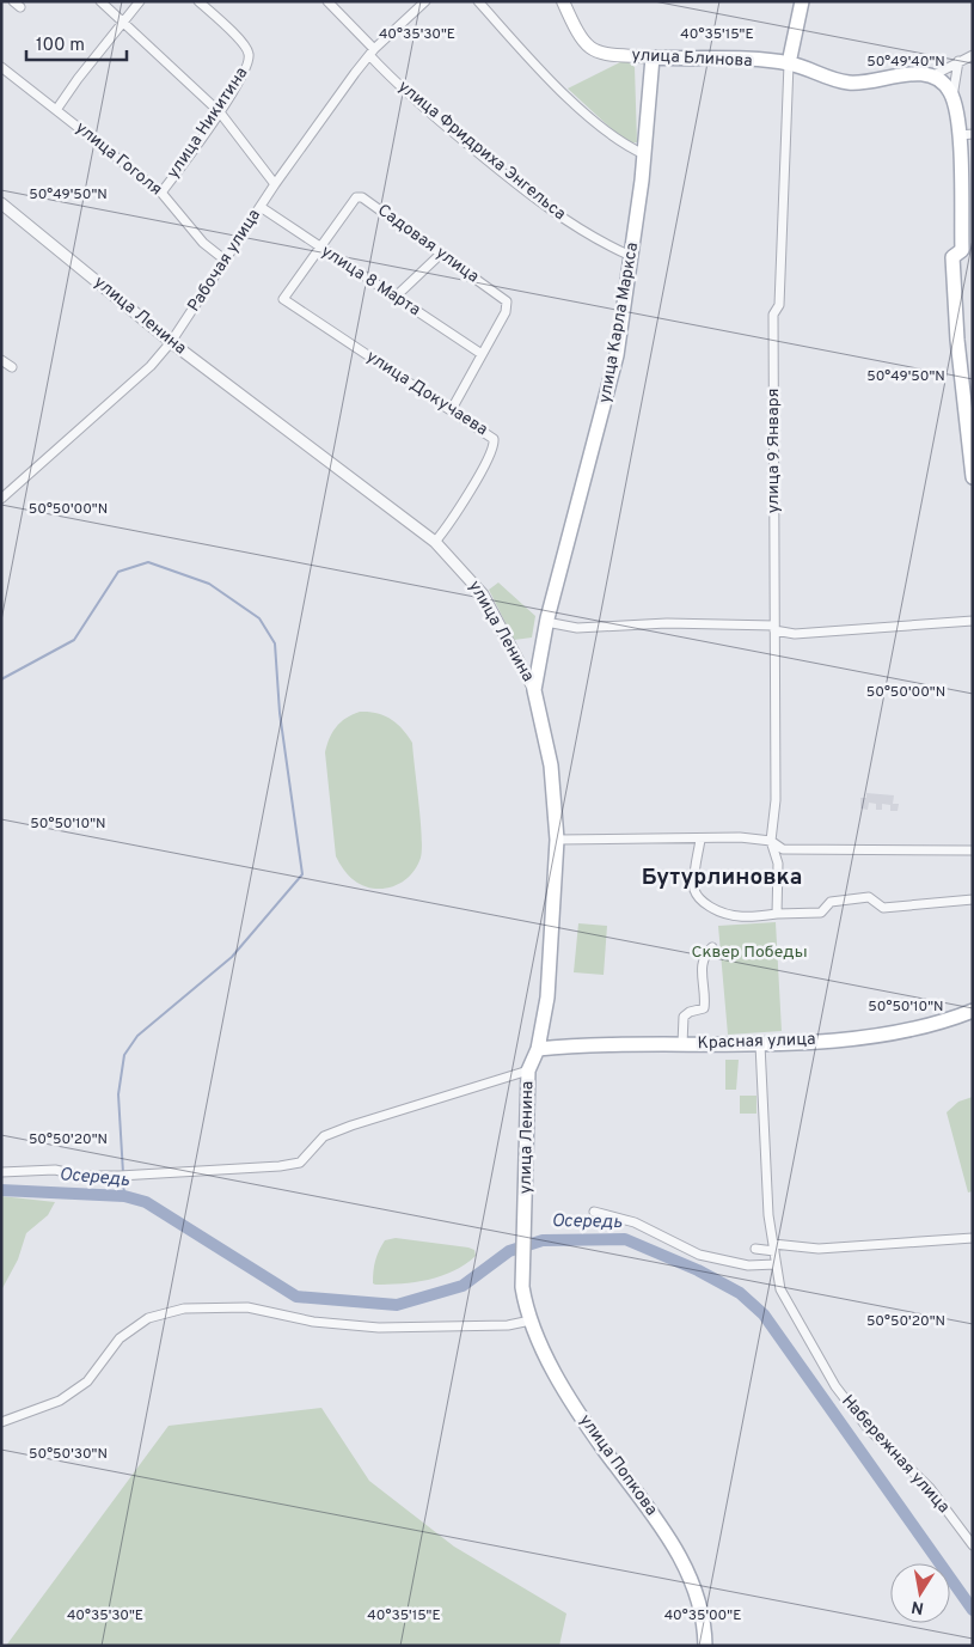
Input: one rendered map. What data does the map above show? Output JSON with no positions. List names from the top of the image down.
{
  "streets": {
    "main road": [
      "улица Блинова",
      "улица Ленина",
      "улица Карла Маркса",
      "Красная улица",
      "улица Попкова"
    ],
    "street": [
      "улица Никитина",
      "улица Фридриха Энгельса",
      "улица Гоголя",
      "Садовая улица",
      "Рабочая улица",
      "улица 8 Марта",
      "улица Докучаева",
      "улица 9 Января",
      "Набережная улица"
    ]
  },
  "crossings": [
    ["улица Блинова", "улица Карла Маркса"],
    ["улица Блинова", "улица 9 Января"],
    ["улица Никитина", "улица Гоголя"],
    ["улица Фридриха Энгельса", "Рабочая улица"],
    ["улица Фридриха Энгельса", "улица Карла Маркса"],
    ["улица Гоголя", "Рабочая улица"],
    ["Садовая улица", "улица 8 Марта"],
    ["Садовая улица", "улица Докучаева"],
    ["Рабочая улица", "улица 8 Марта"],
    ["Рабочая улица", "улица Ленина"],
    ["улица Ленина", "улица Карла Маркса"],
    ["улица Ленина", "улица Докучаева"],
    ["улица Ленина", "Красная улица"],
    ["улица Ленина", "улица Попкова"],
    ["Красная улица", "Набережная улица"]
  ],
  "districts": ["Бутурлиновка"],
  "water": ["Осередь"],
  "parks": ["Сквер Победы"],
  "scale_bar": "100 m",
  "north": "bottom",
  "coordinates": [
    "40°35'30\"E",
    "40°35'15\"E",
    "50°49'40\"N",
    "50°49'50\"N",
    "50°50'00\"N",
    "50°50'10\"N",
    "50°50'20\"N",
    "50°50'30\"N",
    "40°35'00\"E"
  ]
}
